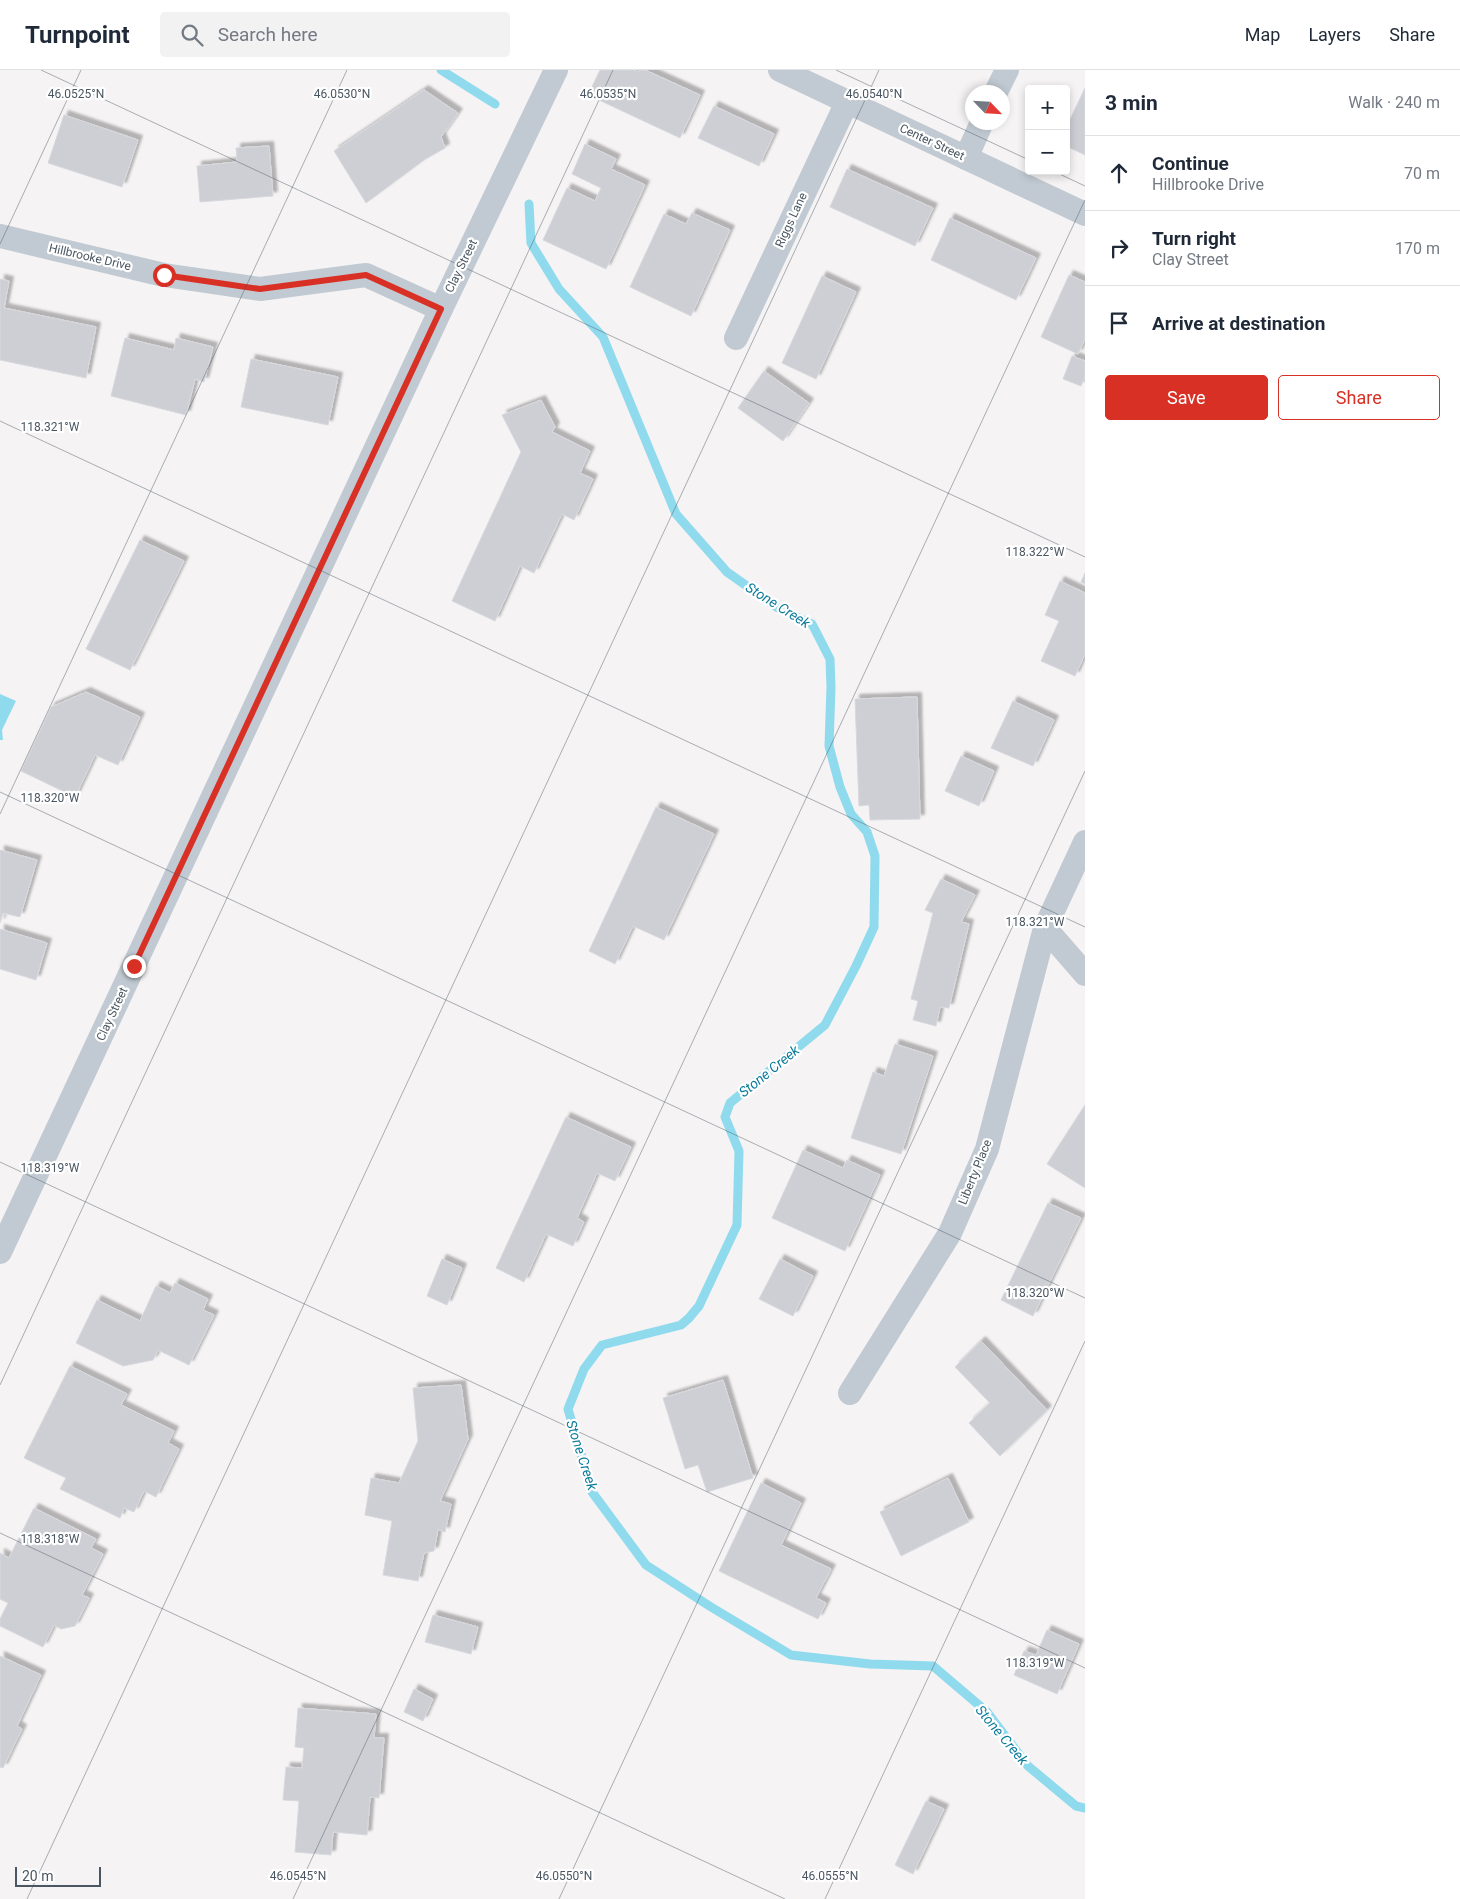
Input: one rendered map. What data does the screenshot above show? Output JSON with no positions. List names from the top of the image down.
{
  "streets": {
    "street": [
      "Center Street",
      "Riggs Lane",
      "Hillbrooke Drive",
      "Clay Street",
      "Liberty Place"
    ]
  },
  "crossings": [
    ["Center Street", "Riggs Lane"],
    ["Hillbrooke Drive", "Clay Street"]
  ],
  "water": ["Stone Creek"],
  "scale_bar": "20 m",
  "north": "bottom right",
  "page": {
    "header": "Turnpoint",
    "search": "Search here",
    "nav": ["Map", "Layers", "Share"],
    "heading": ["3 min", "Walk · 240 m"],
    "map_buttons": ["+", "−"],
    "list": [
      ["Continue", "Hillbrooke Drive", "70 m"],
      ["Turn right", "Clay Street", "170 m"],
      "Arrive at destination"
    ],
    "buttons": ["Save", "Share"],
    "scale": "20 m"
  },
  "coordinates": [
    "46.0530°N",
    "46.0535°N",
    "46.0540°N",
    "46.0525°N",
    "118.321°W",
    "118.322°W",
    "118.320°W",
    "118.319°W",
    "118.318°W",
    "46.0545°N",
    "46.0550°N",
    "46.0555°N"
  ]
}
